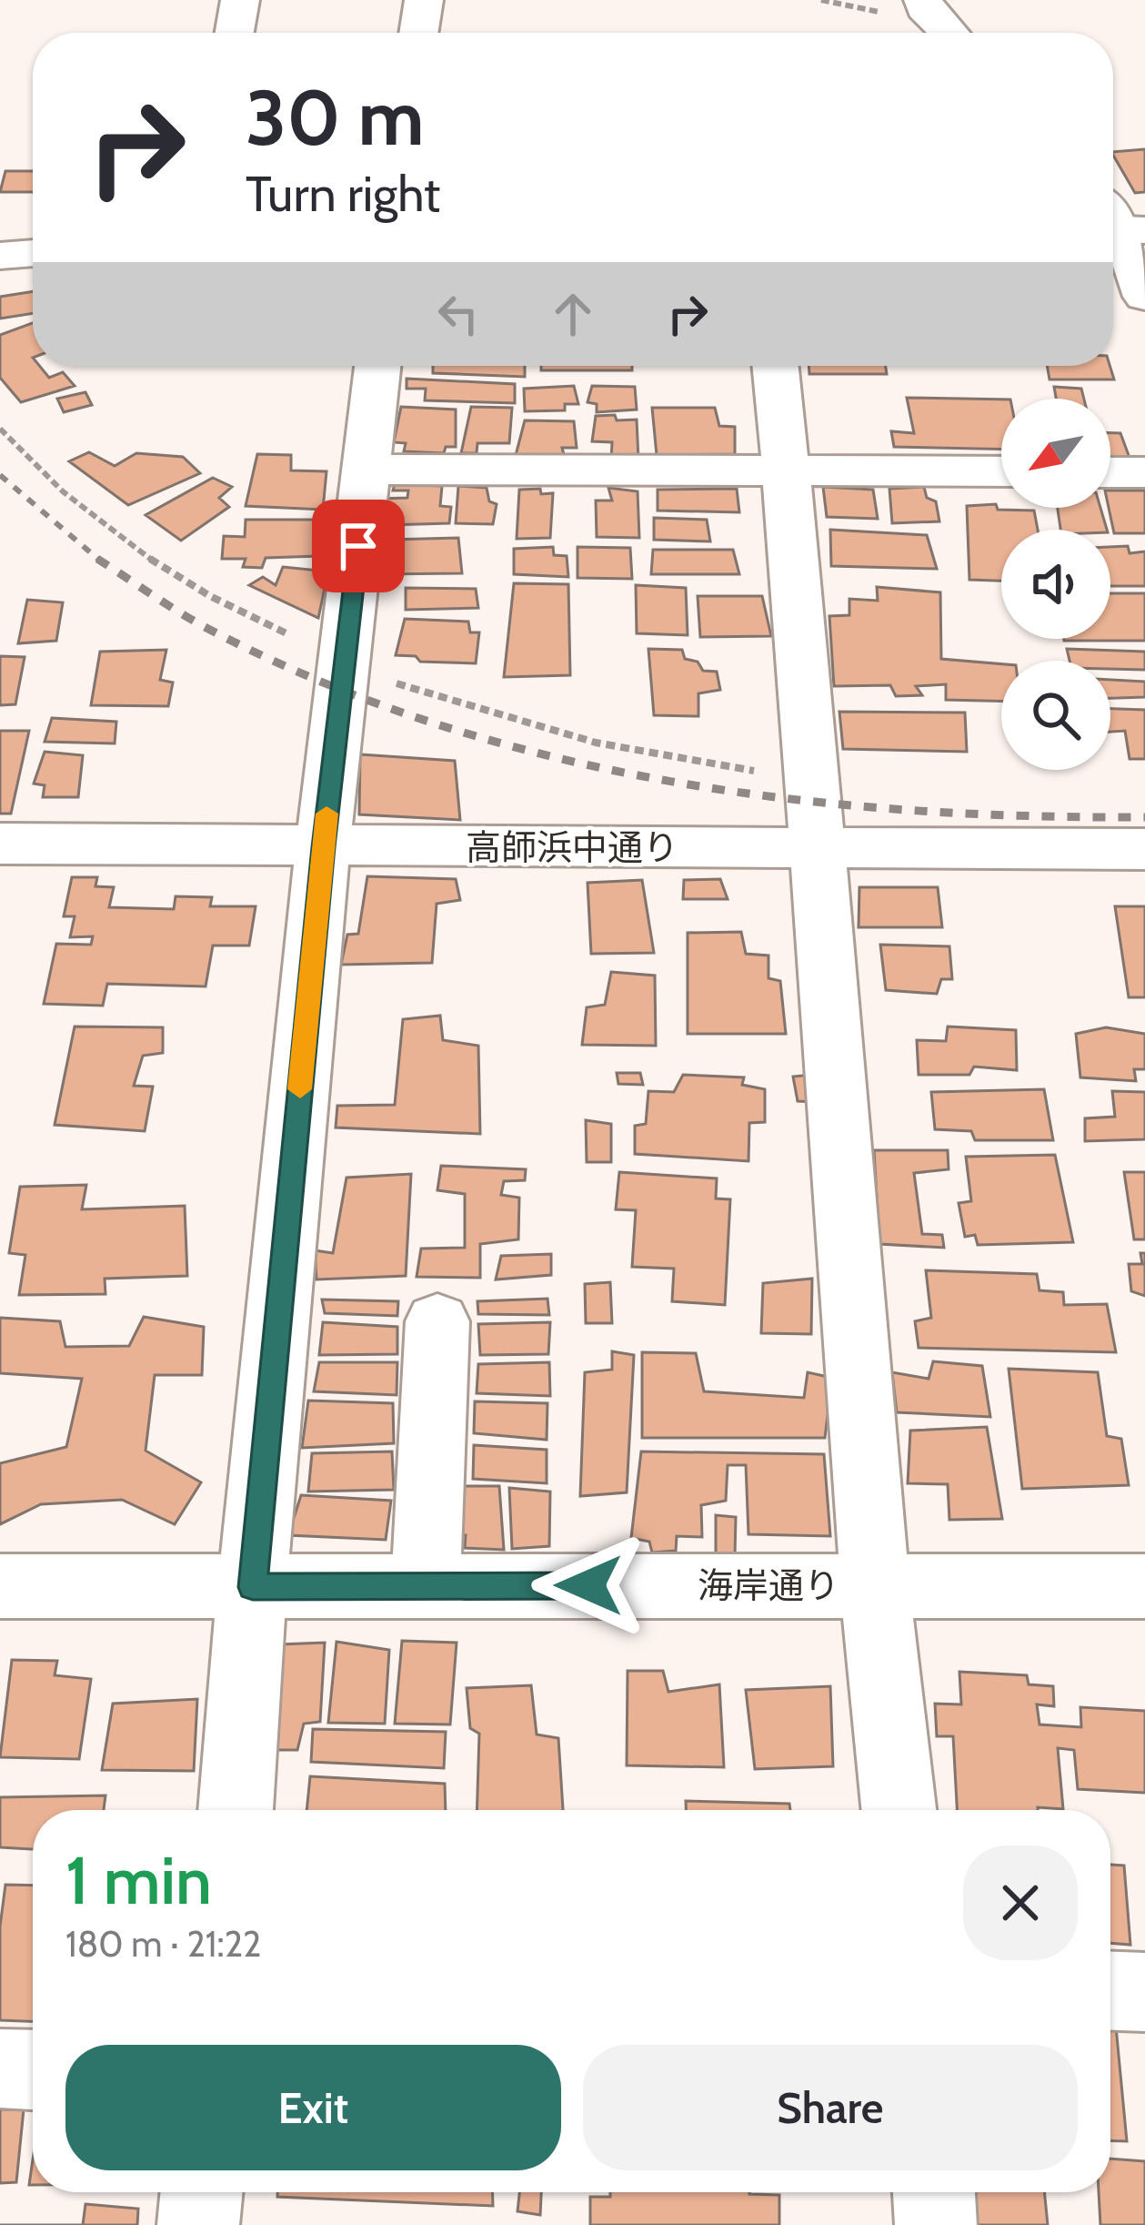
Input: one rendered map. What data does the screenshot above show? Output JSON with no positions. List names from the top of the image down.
{
  "streets": {
    "street": ["高師浜中通り", "海岸通り"]
  },
  "north": "bottom left",
  "page": {
    "turn": ["30 m", "Turn right"],
    "heading": ["1 min", "180 m · 21:22"],
    "buttons": ["Exit", "Share"]
  }
}
